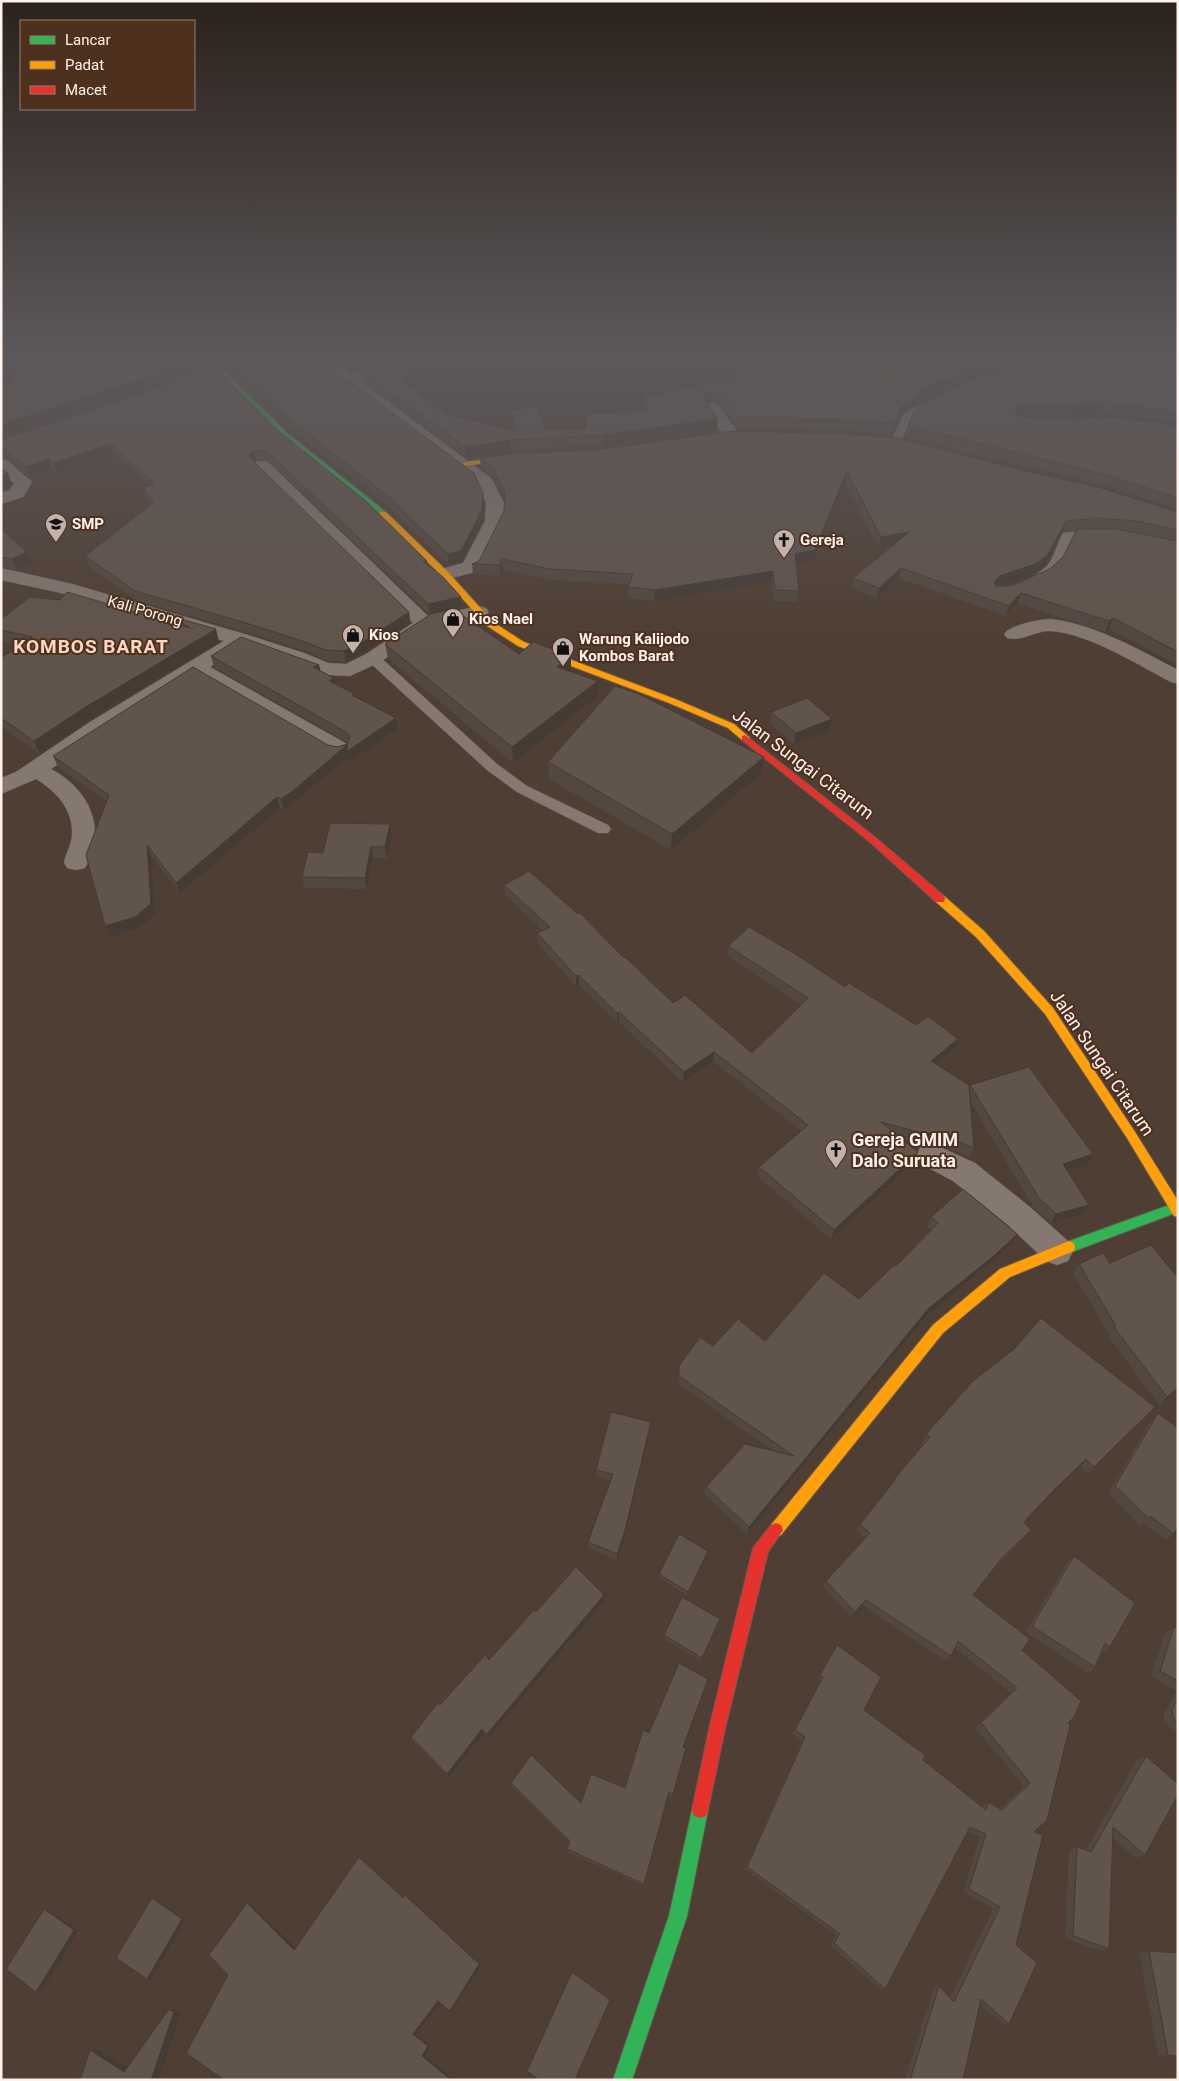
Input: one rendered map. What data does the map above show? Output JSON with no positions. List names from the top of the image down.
{
  "streets": {
    "street": ["Kali Porong", "Jalan Sungai Citarum"]
  },
  "crossings": [
    ["Kali Porong", "Jalan Sungai Citarum"]
  ],
  "districts": ["KOMBOS BARAT"],
  "places": {
    "school or university": ["SMP"],
    "church": ["Gereja", "Gereja GMIM Dalo Suruata"],
    "shop": ["Kios Nael", "Kios", "Warung Kalijodo Kombos Barat"]
  },
  "legend": ["Lancar", "Padat", "Macet"]
}
